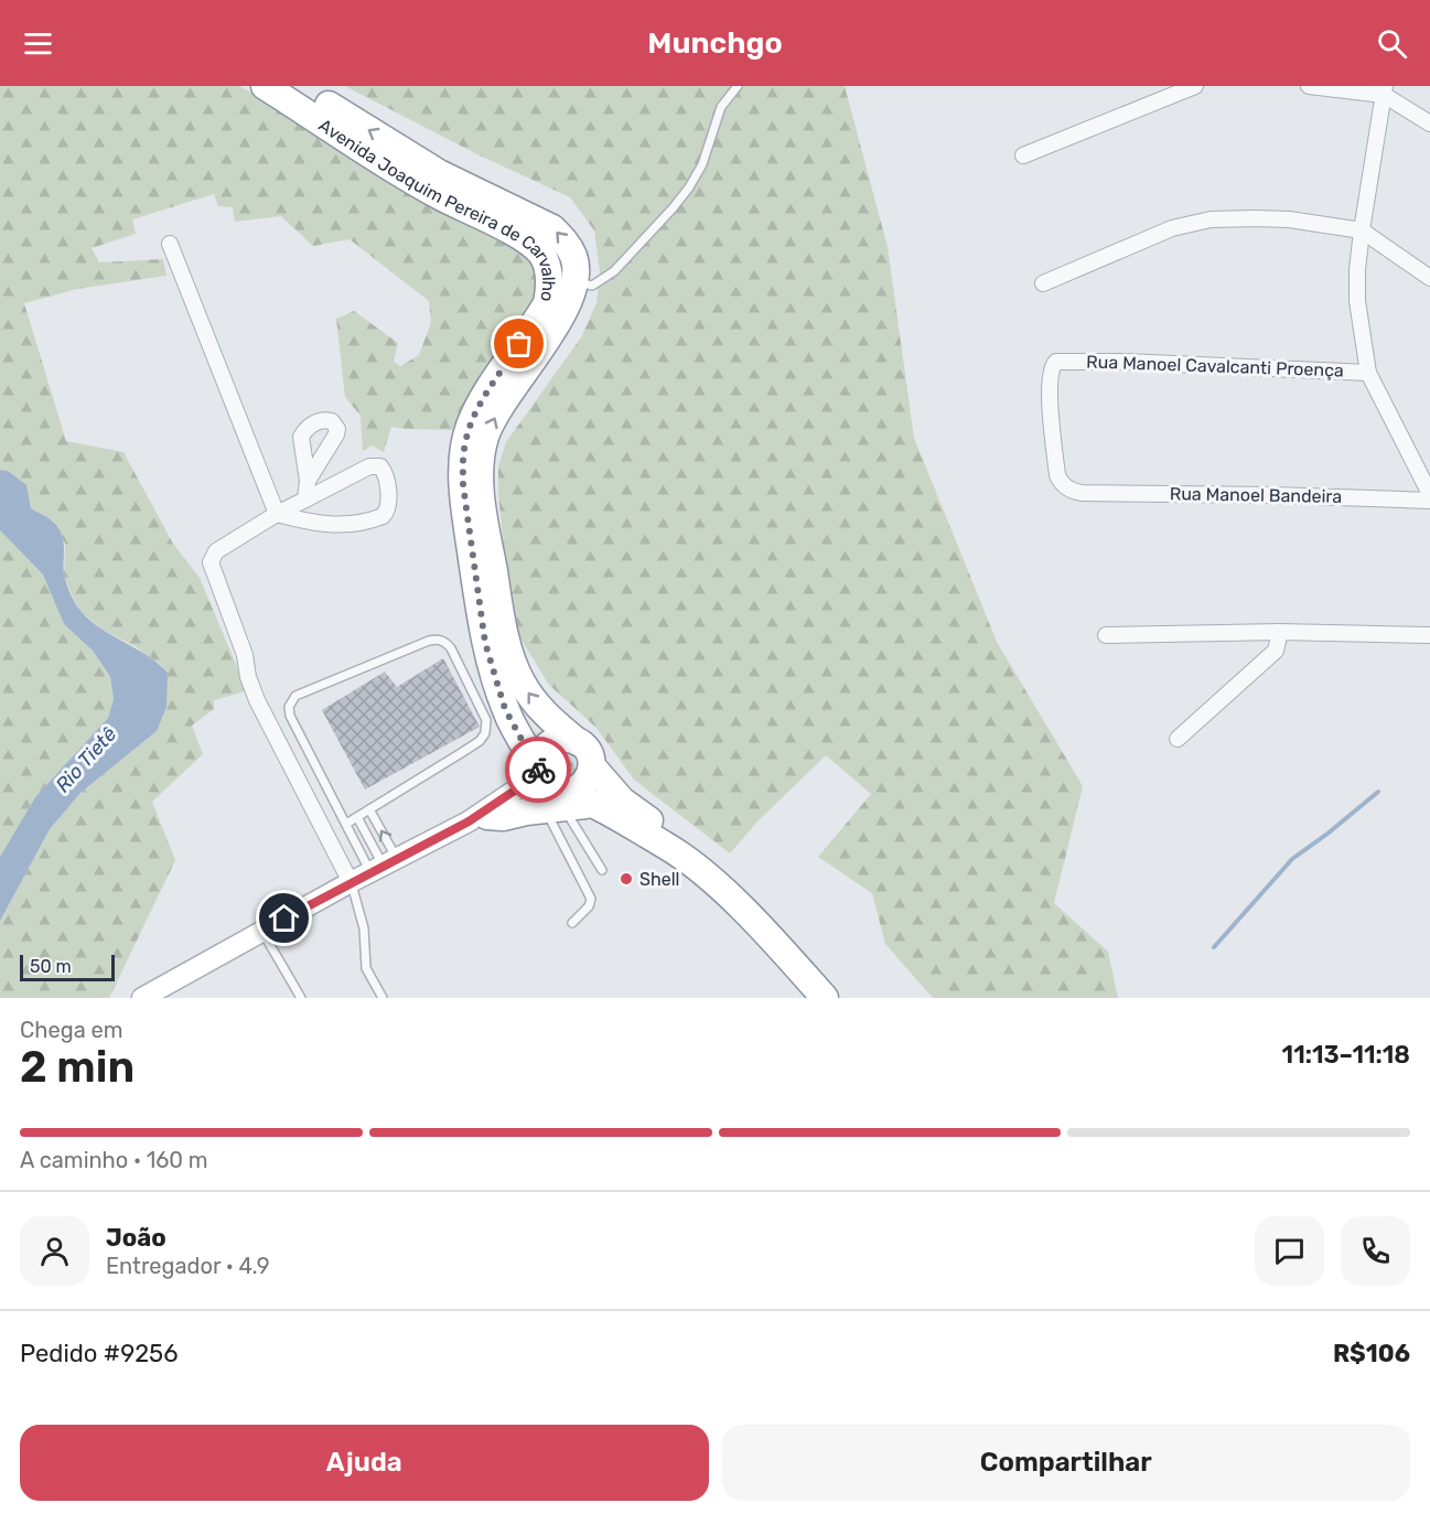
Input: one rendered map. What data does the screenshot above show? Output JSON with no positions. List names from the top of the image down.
{
  "streets": {
    "highway": ["Avenida Joaquim Pereira de Carvalho"],
    "street": ["Rua Manoel Cavalcanti Proença", "Rua Manoel Bandeira"]
  },
  "crossings": [
    ["Rua Manoel Cavalcanti Proença", "Rua Manoel Bandeira"]
  ],
  "one_way": ["Avenida Joaquim Pereira de Carvalho"],
  "water": ["Rio Tietê"],
  "places": ["Shell"],
  "scale_bar": "50 m",
  "page": {
    "header": "Munchgo",
    "scale": "50 m",
    "heading": ["2 min", "Chega em", "11:13–11:18"],
    "panel": [
      "João",
      "Entregador · 4.9",
      "Pedido #9256",
      "R$106"
    ],
    "bar": "A caminho · 160 m",
    "buttons": ["Ajuda", "Compartilhar"]
  }
}
